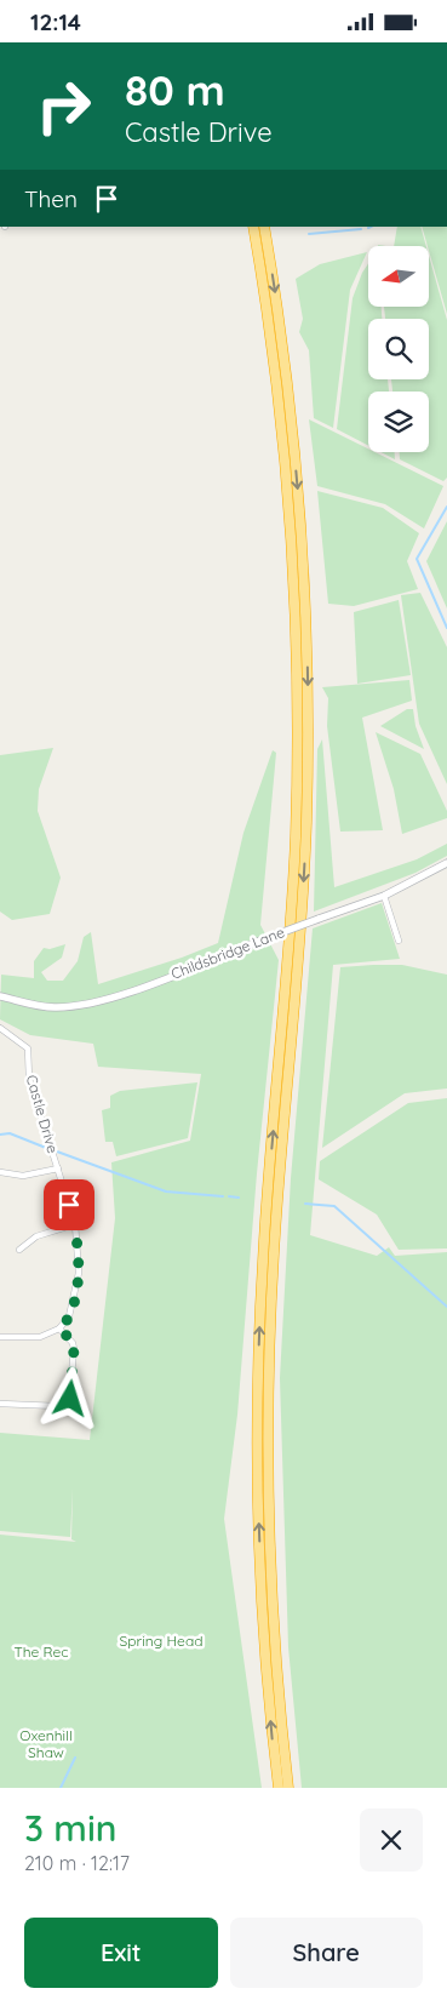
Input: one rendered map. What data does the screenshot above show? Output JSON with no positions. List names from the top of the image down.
{
  "streets": {
    "street": ["Childsbridge Lane", "Castle Drive"]
  },
  "parks": ["Spring Head", "The Rec", "Oxenhill Shaw"],
  "north": "left",
  "page": {
    "status": "12:14",
    "turn": ["80 m", "Castle Drive"],
    "then": "Then",
    "heading": ["3 min", "210 m · 12:17"],
    "buttons": ["Exit", "Share"]
  }
}
